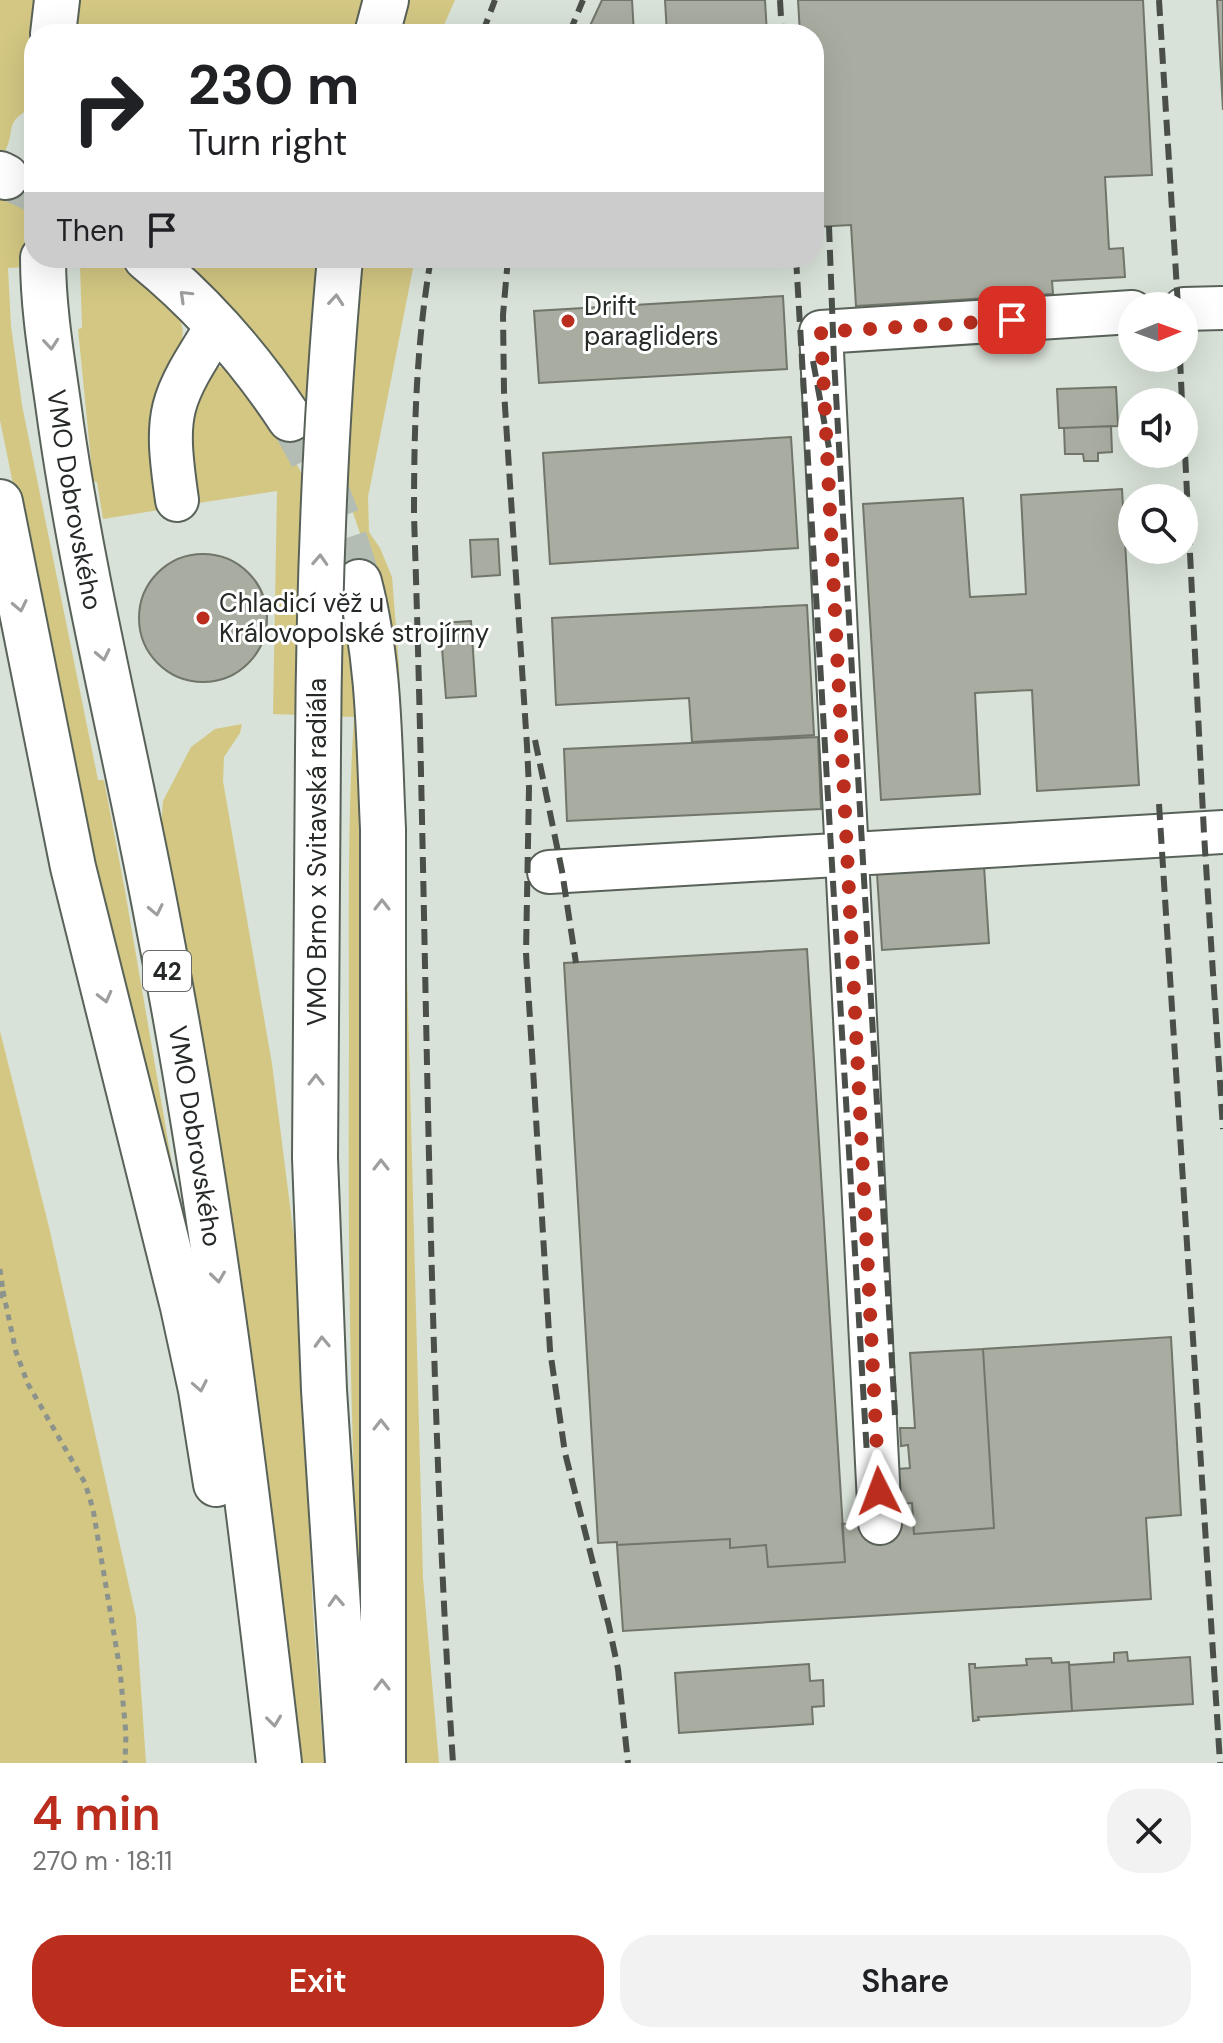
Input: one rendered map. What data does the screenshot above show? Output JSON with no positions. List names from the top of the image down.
{
  "streets": {
    "highway": ["VMO Dobrovského", "VMO Brno x Svitavská radiála", "42"]
  },
  "crossings": [
    ["VMO Dobrovského", "42"]
  ],
  "places": ["Drift paragliders", "Chladicí věž u Královopolské strojírny"],
  "north": "right",
  "page": {
    "turn": ["230 m", "Turn right"],
    "then": "Then",
    "heading": ["4 min", "270 m · 18:11"],
    "buttons": ["Exit", "Share"]
  }
}
